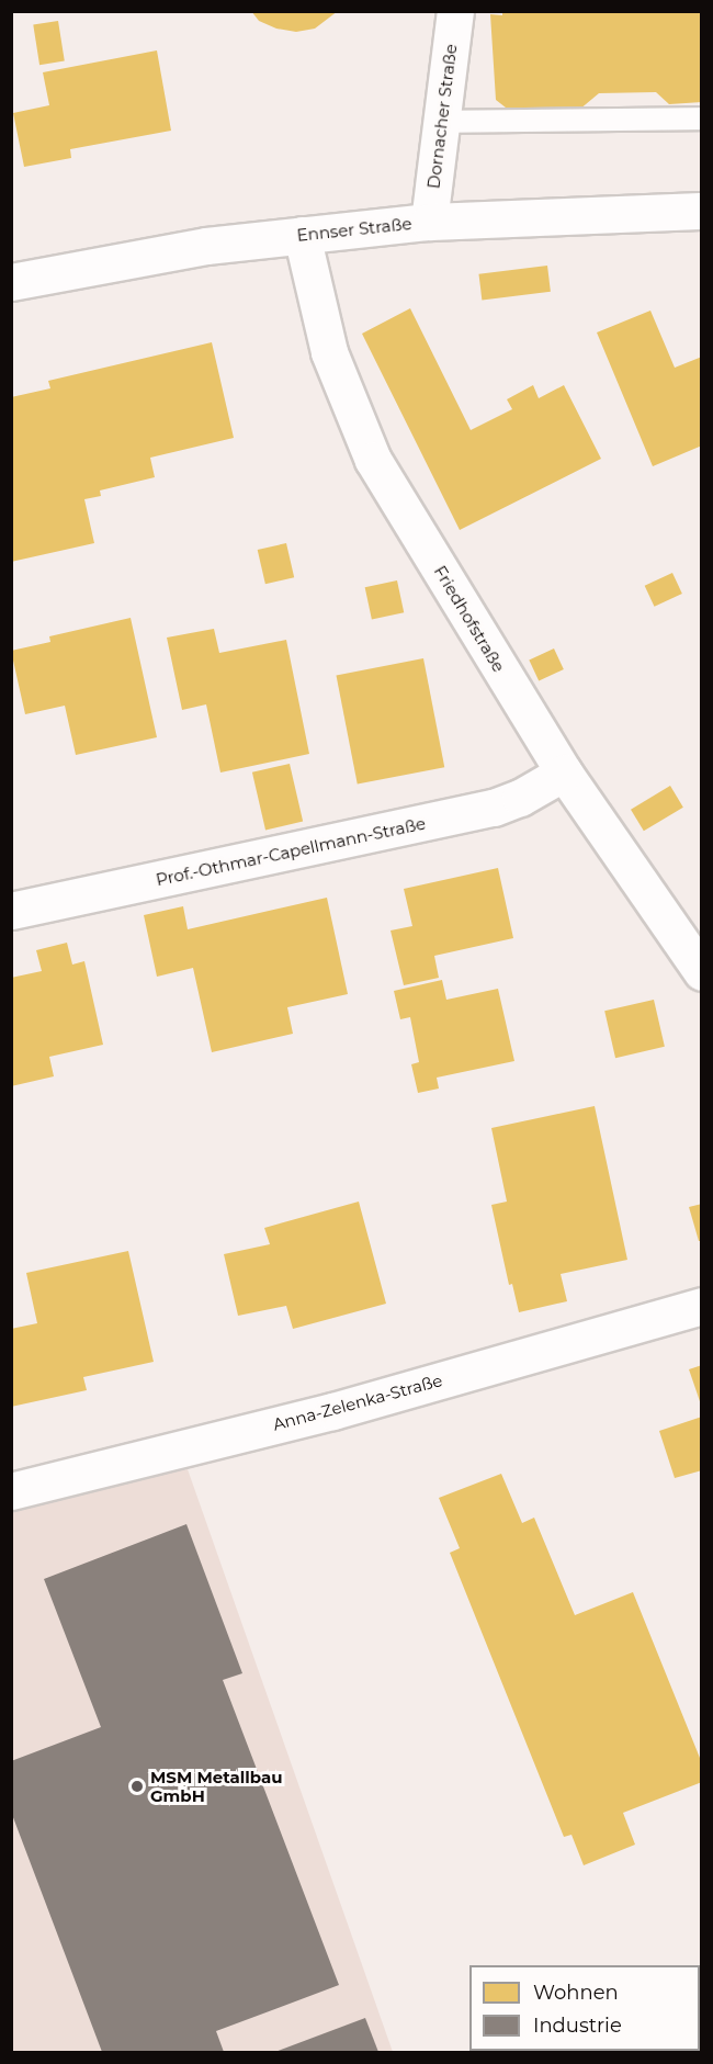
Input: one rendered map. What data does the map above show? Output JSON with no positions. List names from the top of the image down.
{
  "streets": {
    "street": [
      "Dornacher Straße",
      "Ennser Straße",
      "Friedhofstraße",
      "Prof.-Othmar-Capellmann-Straße",
      "Anna-Zelenka-Straße"
    ]
  },
  "crossings": [
    ["Dornacher Straße", "Ennser Straße"],
    ["Ennser Straße", "Friedhofstraße"],
    ["Friedhofstraße", "Prof.-Othmar-Capellmann-Straße"]
  ],
  "places": ["MSM Metallbau GmbH"],
  "legend": ["Wohnen", "Industrie"]
}
